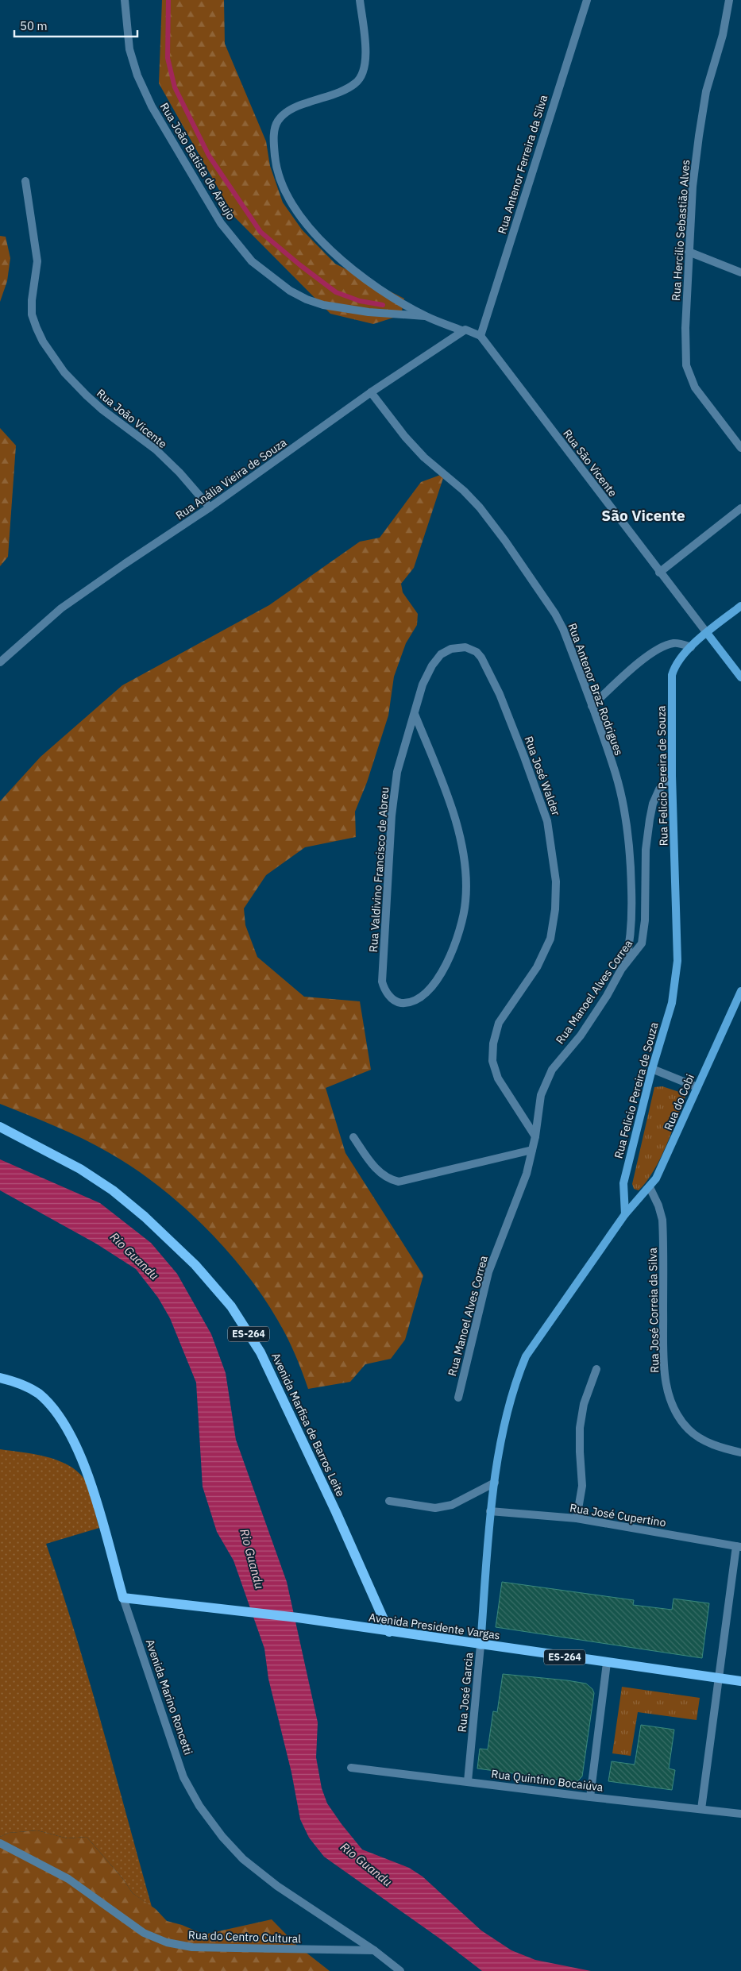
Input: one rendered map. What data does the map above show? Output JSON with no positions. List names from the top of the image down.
{
  "streets": {
    "main road": [
      "Rua São Vicente",
      "Rua Felicio Pereira de Souza",
      "Rua do Cobi",
      "ES-264",
      "Avenida Marfisa de Barros Leite",
      "Avenida Presidente Vargas",
      "Rua José Garcia",
      "Avenida Marino Roncetti"
    ],
    "street": [
      "Rua João Batista de Araujo",
      "Rua Antenor Ferreira da Silva",
      "Rua Hercilio Sebastião Alves",
      "Rua João Vicente",
      "Rua Anália Vieira de Souza",
      "Rua Antenor Braz Rodrigues",
      "Rua José Walder",
      "Rua Valdivino Francisco de Abreu",
      "Rua Manoel Alves Correa",
      "Rua José Correia da Silva",
      "Rua José Cupertino",
      "Rua Quintino Bocaiúva",
      "Rua do Centro Cultural"
    ]
  },
  "crossings": [
    ["Rua Antenor Ferreira da Silva", "Rua São Vicente"],
    ["Rua João Vicente", "Rua Anália Vieira de Souza"],
    ["Rua São Vicente", "Rua Felicio Pereira de Souza"],
    ["Rua Anália Vieira de Souza", "Rua Antenor Braz Rodrigues"],
    ["Rua Antenor Braz Rodrigues", "Rua Manoel Alves Correa"],
    ["Rua José Walder", "Rua Valdivino Francisco de Abreu"],
    ["Rua José Walder", "Rua Manoel Alves Correa"],
    ["Rua Felicio Pereira de Souza", "Rua Manoel Alves Correa"],
    ["Rua Felicio Pereira de Souza", "Rua do Cobi"],
    ["Rua do Cobi", "Rua José Correia da Silva"],
    ["Avenida Marfisa de Barros Leite", "Avenida Presidente Vargas"],
    ["Rua José Cupertino", "Rua José Garcia"],
    ["Avenida Presidente Vargas", "Rua José Garcia"],
    ["Avenida Presidente Vargas", "Avenida Marino Roncetti"],
    ["Rua José Garcia", "Rua Quintino Bocaiúva"],
    ["Avenida Marino Roncetti", "Rua do Centro Cultural"]
  ],
  "districts": ["São Vicente"],
  "water": ["Rio Guandu"],
  "scale_bar": "50 m"
}
